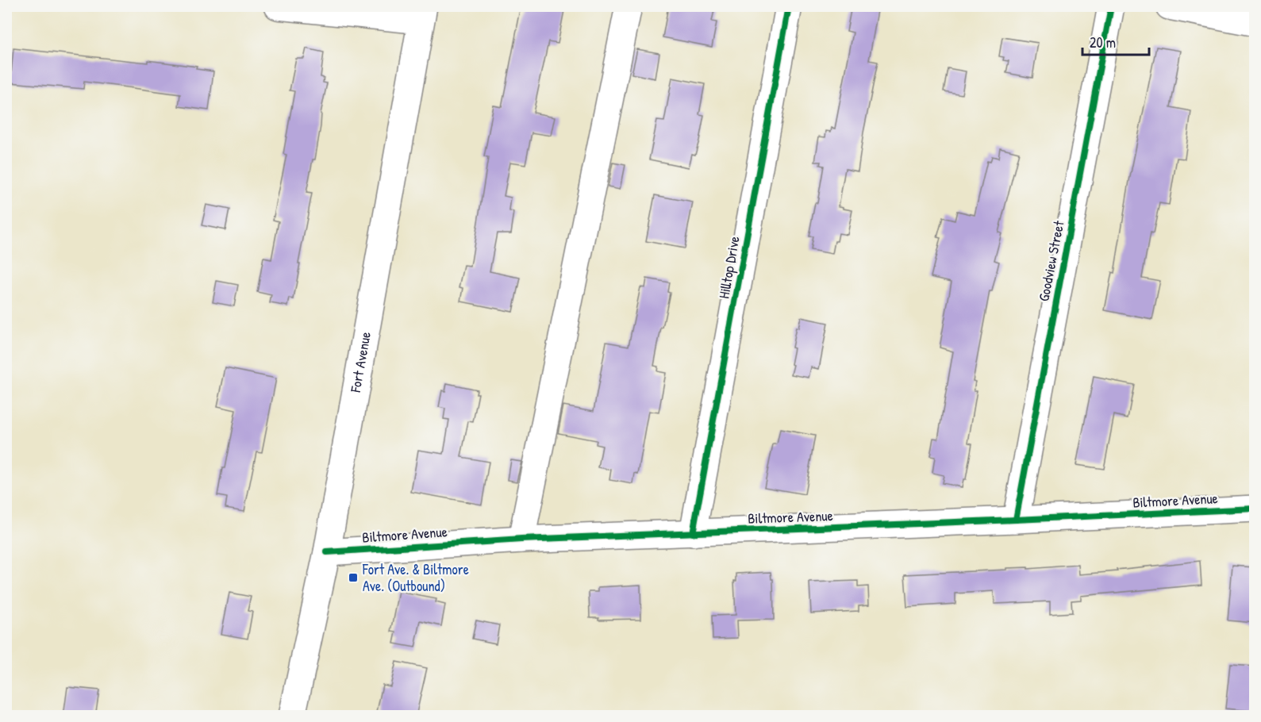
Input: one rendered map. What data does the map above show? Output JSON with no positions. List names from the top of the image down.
{
  "streets": {
    "street": [
      "Goodview Street",
      "Hilltop Drive",
      "Fort Avenue",
      "Biltmore Avenue"
    ]
  },
  "crossings": [
    ["Goodview Street", "Biltmore Avenue"],
    ["Hilltop Drive", "Biltmore Avenue"],
    ["Fort Avenue", "Biltmore Avenue"]
  ],
  "places": {
    "transit": ["Fort Ave. & Biltmore Ave. (Outbound)"]
  },
  "scale_bar": "20 m"
}
